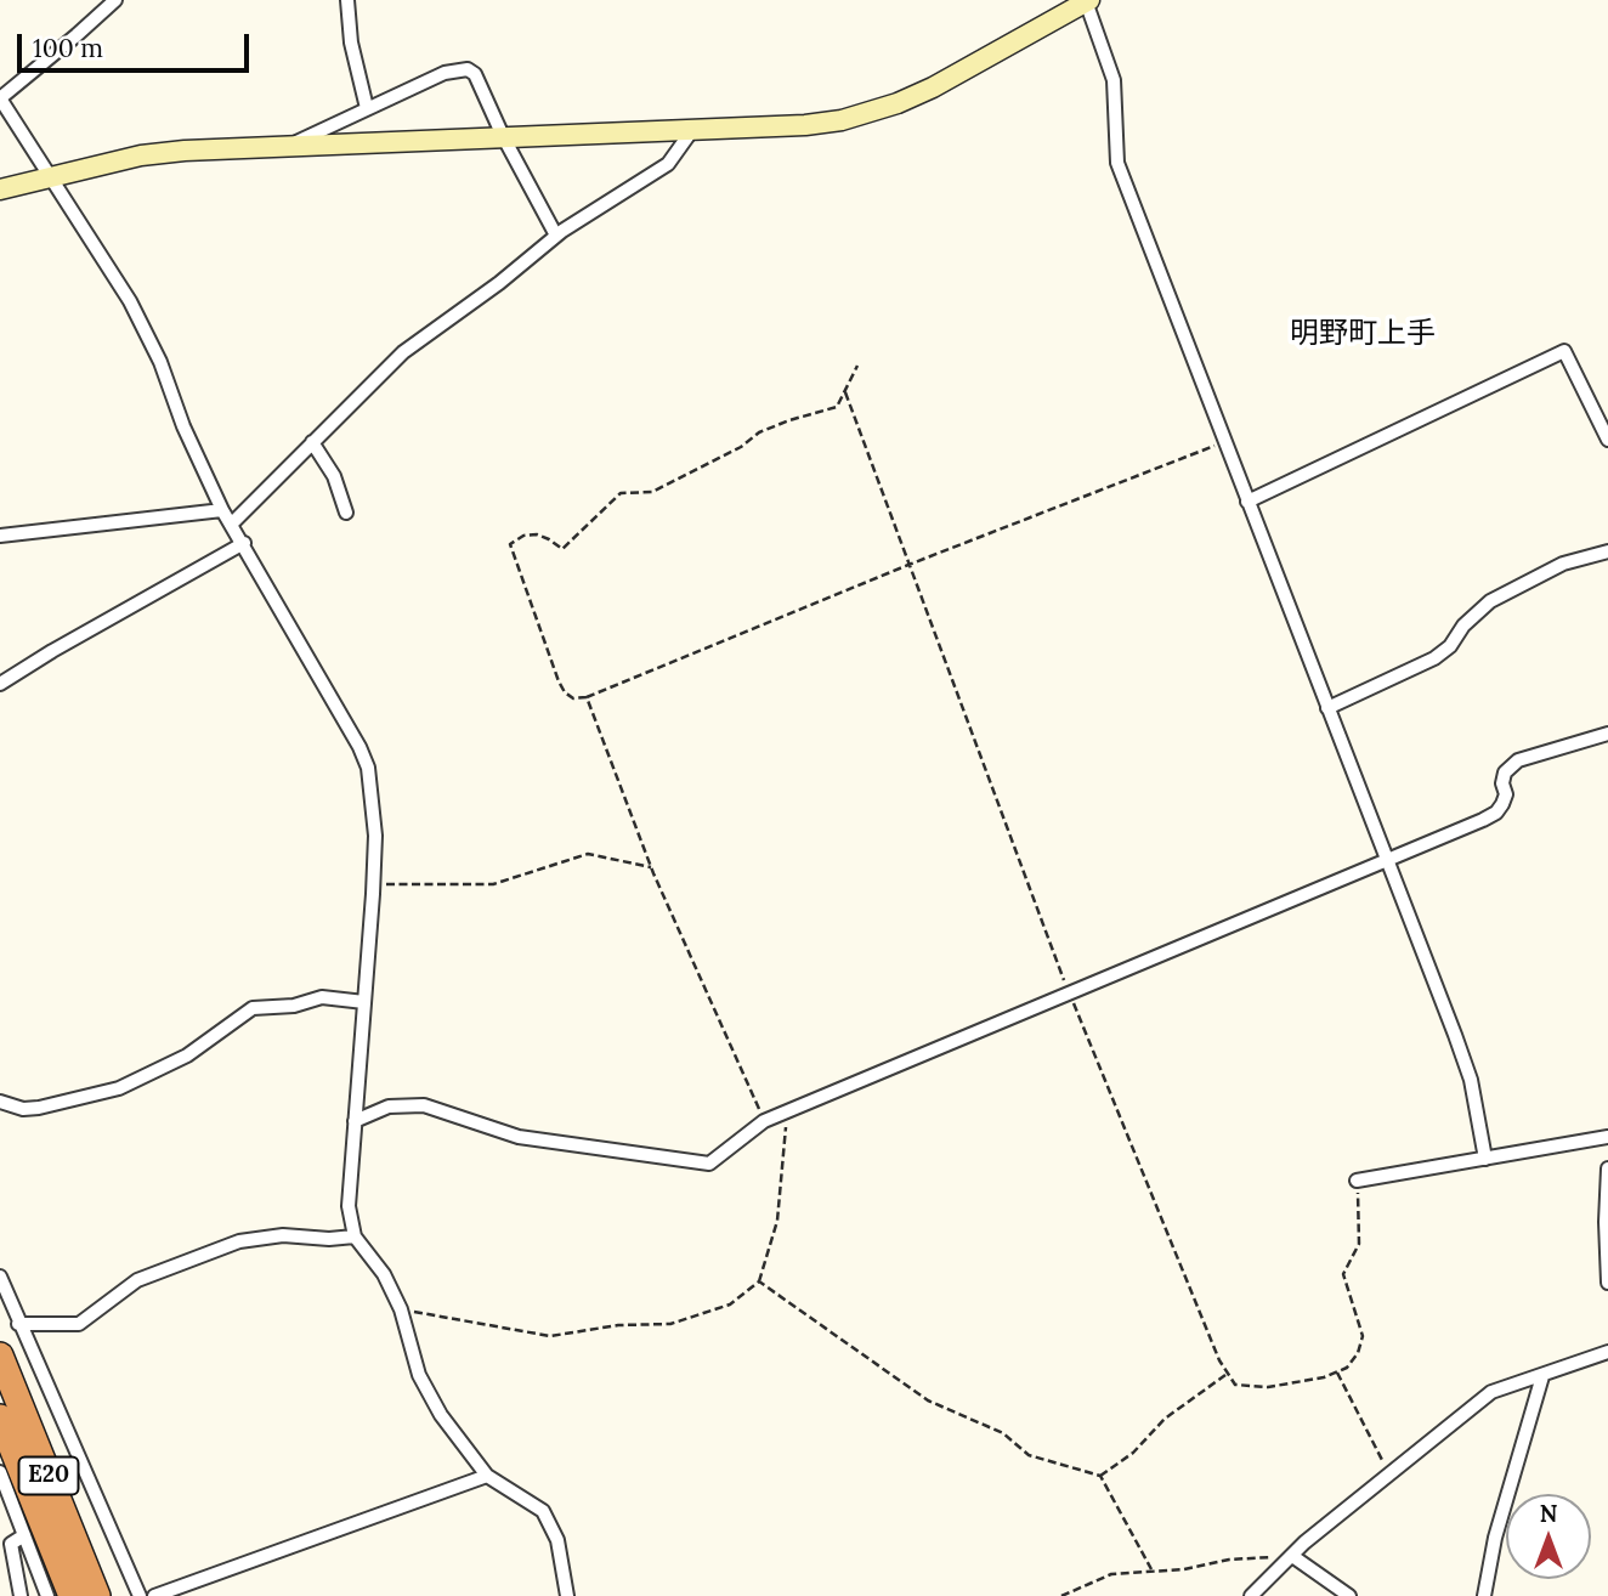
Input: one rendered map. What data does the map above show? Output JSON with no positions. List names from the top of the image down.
{
  "streets": {
    "highway": ["E20"]
  },
  "districts": ["明野町上手"],
  "scale_bar": "100 m",
  "north": "top"
}
